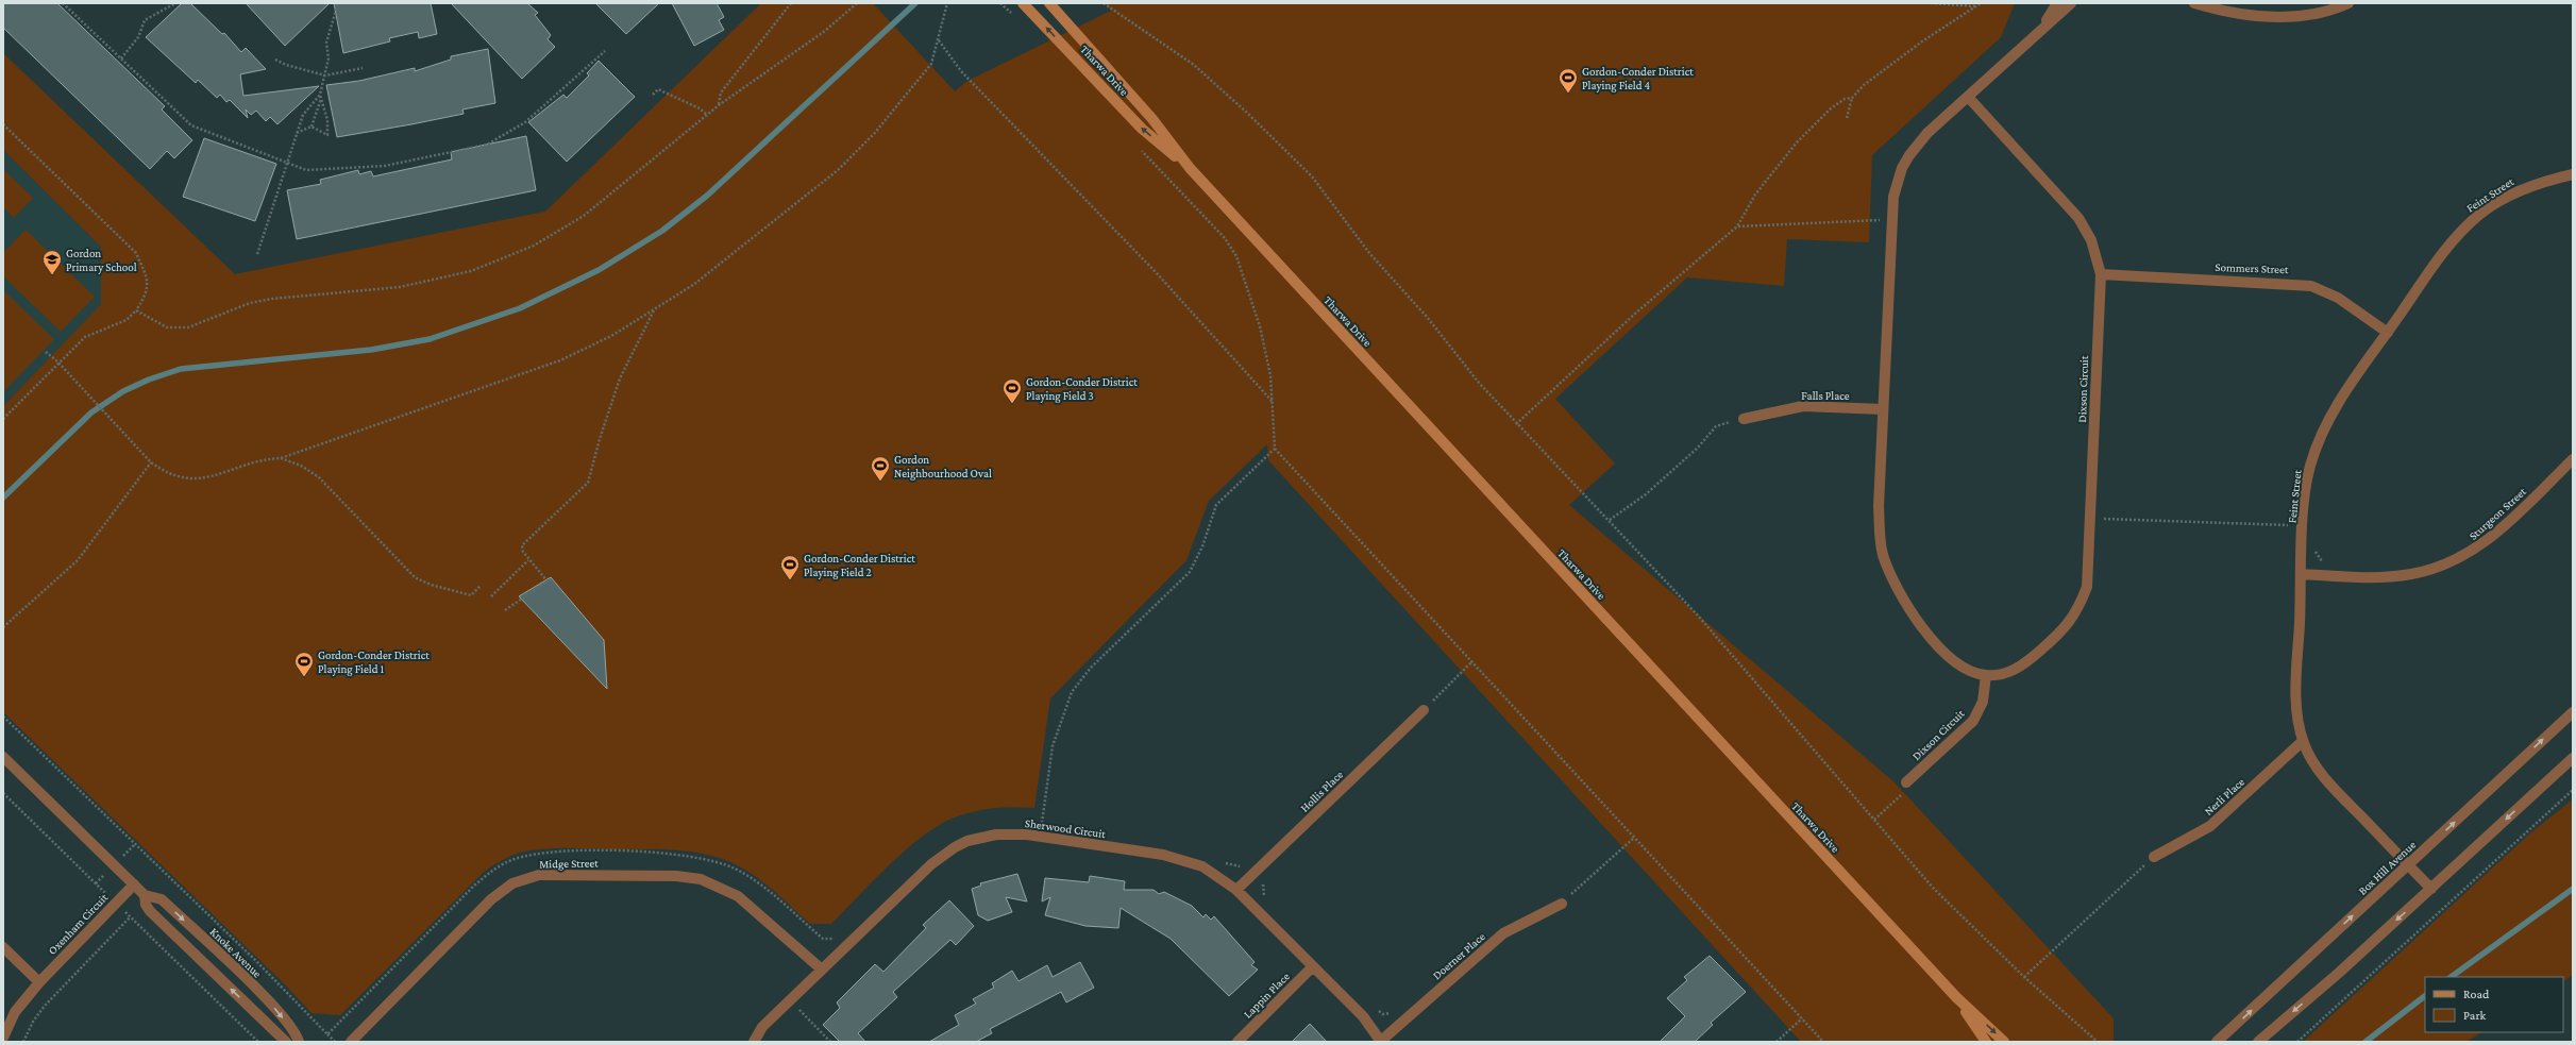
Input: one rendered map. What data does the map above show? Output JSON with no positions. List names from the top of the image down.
{
  "streets": {
    "main road": ["Tharwa Drive"],
    "street": [
      "Feint Street",
      "Sommers Street",
      "Dixson Circuit",
      "Falls Place",
      "Sturgeon Street",
      "Hollis Place",
      "Nerli Place",
      "Sherwood Circuit",
      "Midge Street",
      "Box Hill Avenue",
      "Oxenham Circuit",
      "Knoke Avenue",
      "Doerner Place",
      "Lappin Place"
    ]
  },
  "crossings": [
    ["Feint Street", "Sommers Street"],
    ["Feint Street", "Sturgeon Street"],
    ["Feint Street", "Nerli Place"],
    ["Feint Street", "Box Hill Avenue"],
    ["Sommers Street", "Dixson Circuit"],
    ["Dixson Circuit", "Falls Place"],
    ["Hollis Place", "Sherwood Circuit"],
    ["Sherwood Circuit", "Midge Street"],
    ["Sherwood Circuit", "Doerner Place"],
    ["Sherwood Circuit", "Lappin Place"],
    ["Oxenham Circuit", "Knoke Avenue"]
  ],
  "places": {
    "sports": [
      "Gordon-Conder District Playing Field 4",
      "Gordon-Conder District Playing Field 3",
      "Gordon Neighbourhood Oval",
      "Gordon-Conder District Playing Field 2",
      "Gordon-Conder District Playing Field 1"
    ],
    "school or university": ["Gordon Primary School"]
  },
  "legend": ["Road", "Park"]
}
